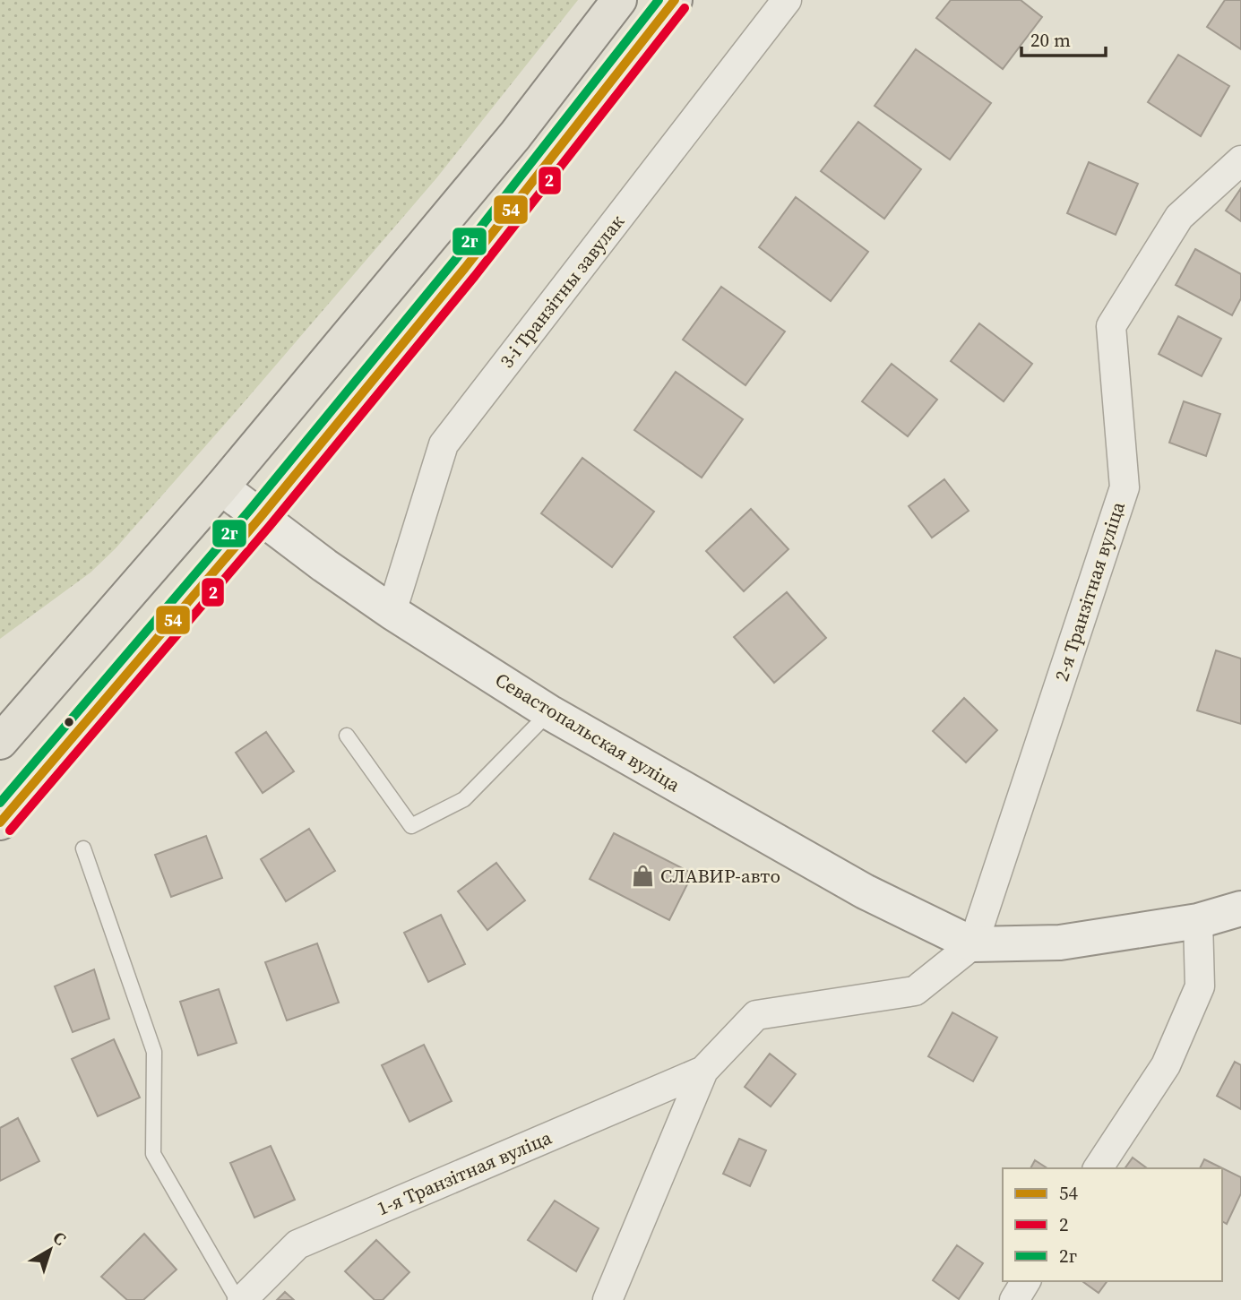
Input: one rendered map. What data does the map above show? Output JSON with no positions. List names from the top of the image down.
{
  "streets": {
    "street": [
      "3-і Транзітны завулак",
      "2-я Транзітная вуліца",
      "Севастопальская вуліца",
      "1-я Транзітная вуліца"
    ]
  },
  "crossings": [
    ["3-і Транзітны завулак", "Севастопальская вуліца"],
    ["2-я Транзітная вуліца", "Севастопальская вуліца"]
  ],
  "places": {
    "shop": ["СЛАВИР-авто"]
  },
  "lines": ["transit line 54", "transit line 2г", "transit line 2"],
  "legend": ["54", "2", "2г"],
  "scale_bar": "20 m",
  "north": "top right"
}
